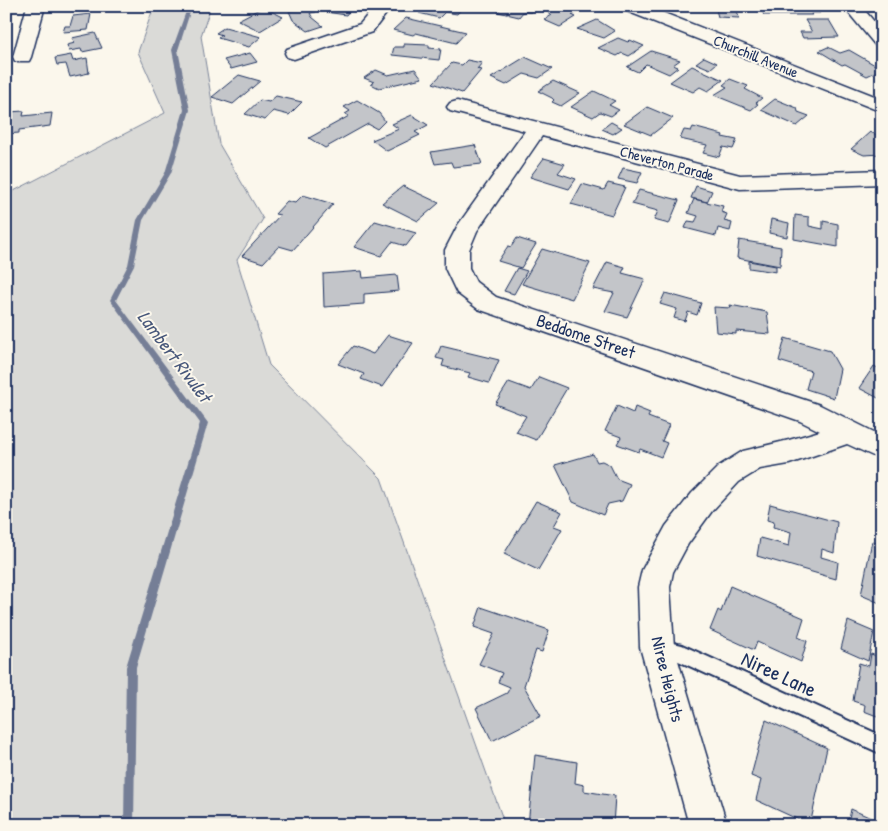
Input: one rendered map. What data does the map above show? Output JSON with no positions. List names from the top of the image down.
{
  "streets": {
    "street": [
      "Churchill Avenue",
      "Cheverton Parade",
      "Beddome Street",
      "Niree Heights"
    ],
    "lane": ["Niree Lane"]
  },
  "crossings": [
    ["Cheverton Parade", "Beddome Street"],
    ["Beddome Street", "Niree Heights"],
    ["Niree Lane", "Niree Heights"]
  ],
  "water": ["Lambert Rivulet"]
}
